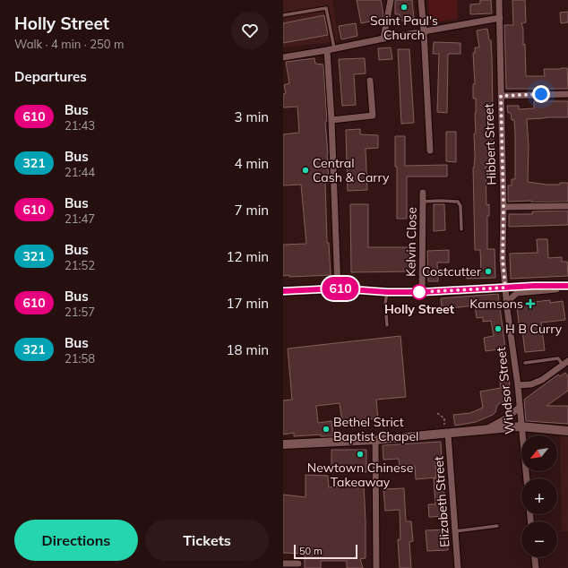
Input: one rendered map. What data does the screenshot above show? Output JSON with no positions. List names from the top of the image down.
{
  "streets": {
    "street": [
      "Hibbert Street",
      "Kelvin Close",
      "Windsor Street",
      "Elizabeth Street"
    ]
  },
  "crossings": [
    ["Hibbert Street", "Windsor Street"]
  ],
  "places": {
    "other": [
      "Saint Paul's Church",
      "Central Cash & Carry",
      "Costcutter",
      "Holly Street",
      "H B Curry",
      "Bethel Strict Baptist Chapel",
      "Newtown Chinese Takeaway"
    ],
    "health": ["Kamsons"]
  },
  "lines": ["bus line 610"],
  "scale_bar": "50 m",
  "north": "bottom left",
  "page": {
    "heading": [
      ["Holly Street", "Walk · 4 min · 250 m"],
      "Departures"
    ],
    "on_map": "610",
    "list": [
      {
        "mark": "610",
        "name": "Bus",
        "note": "21:43",
        "value": "3 min"
      },
      {
        "mark": "321",
        "name": "Bus",
        "note": "21:44",
        "value": "4 min"
      },
      {
        "mark": "610",
        "name": "Bus",
        "note": "21:47",
        "value": "7 min"
      },
      {
        "mark": "321",
        "name": "Bus",
        "note": "21:52",
        "value": "12 min"
      },
      {
        "mark": "610",
        "name": "Bus",
        "note": "21:57",
        "value": "17 min"
      },
      {
        "mark": "321",
        "name": "Bus",
        "note": "21:58",
        "value": "18 min"
      }
    ],
    "map_buttons": ["+", "−"],
    "buttons": ["Directions", "Tickets"],
    "scale": "50 m"
  }
}
